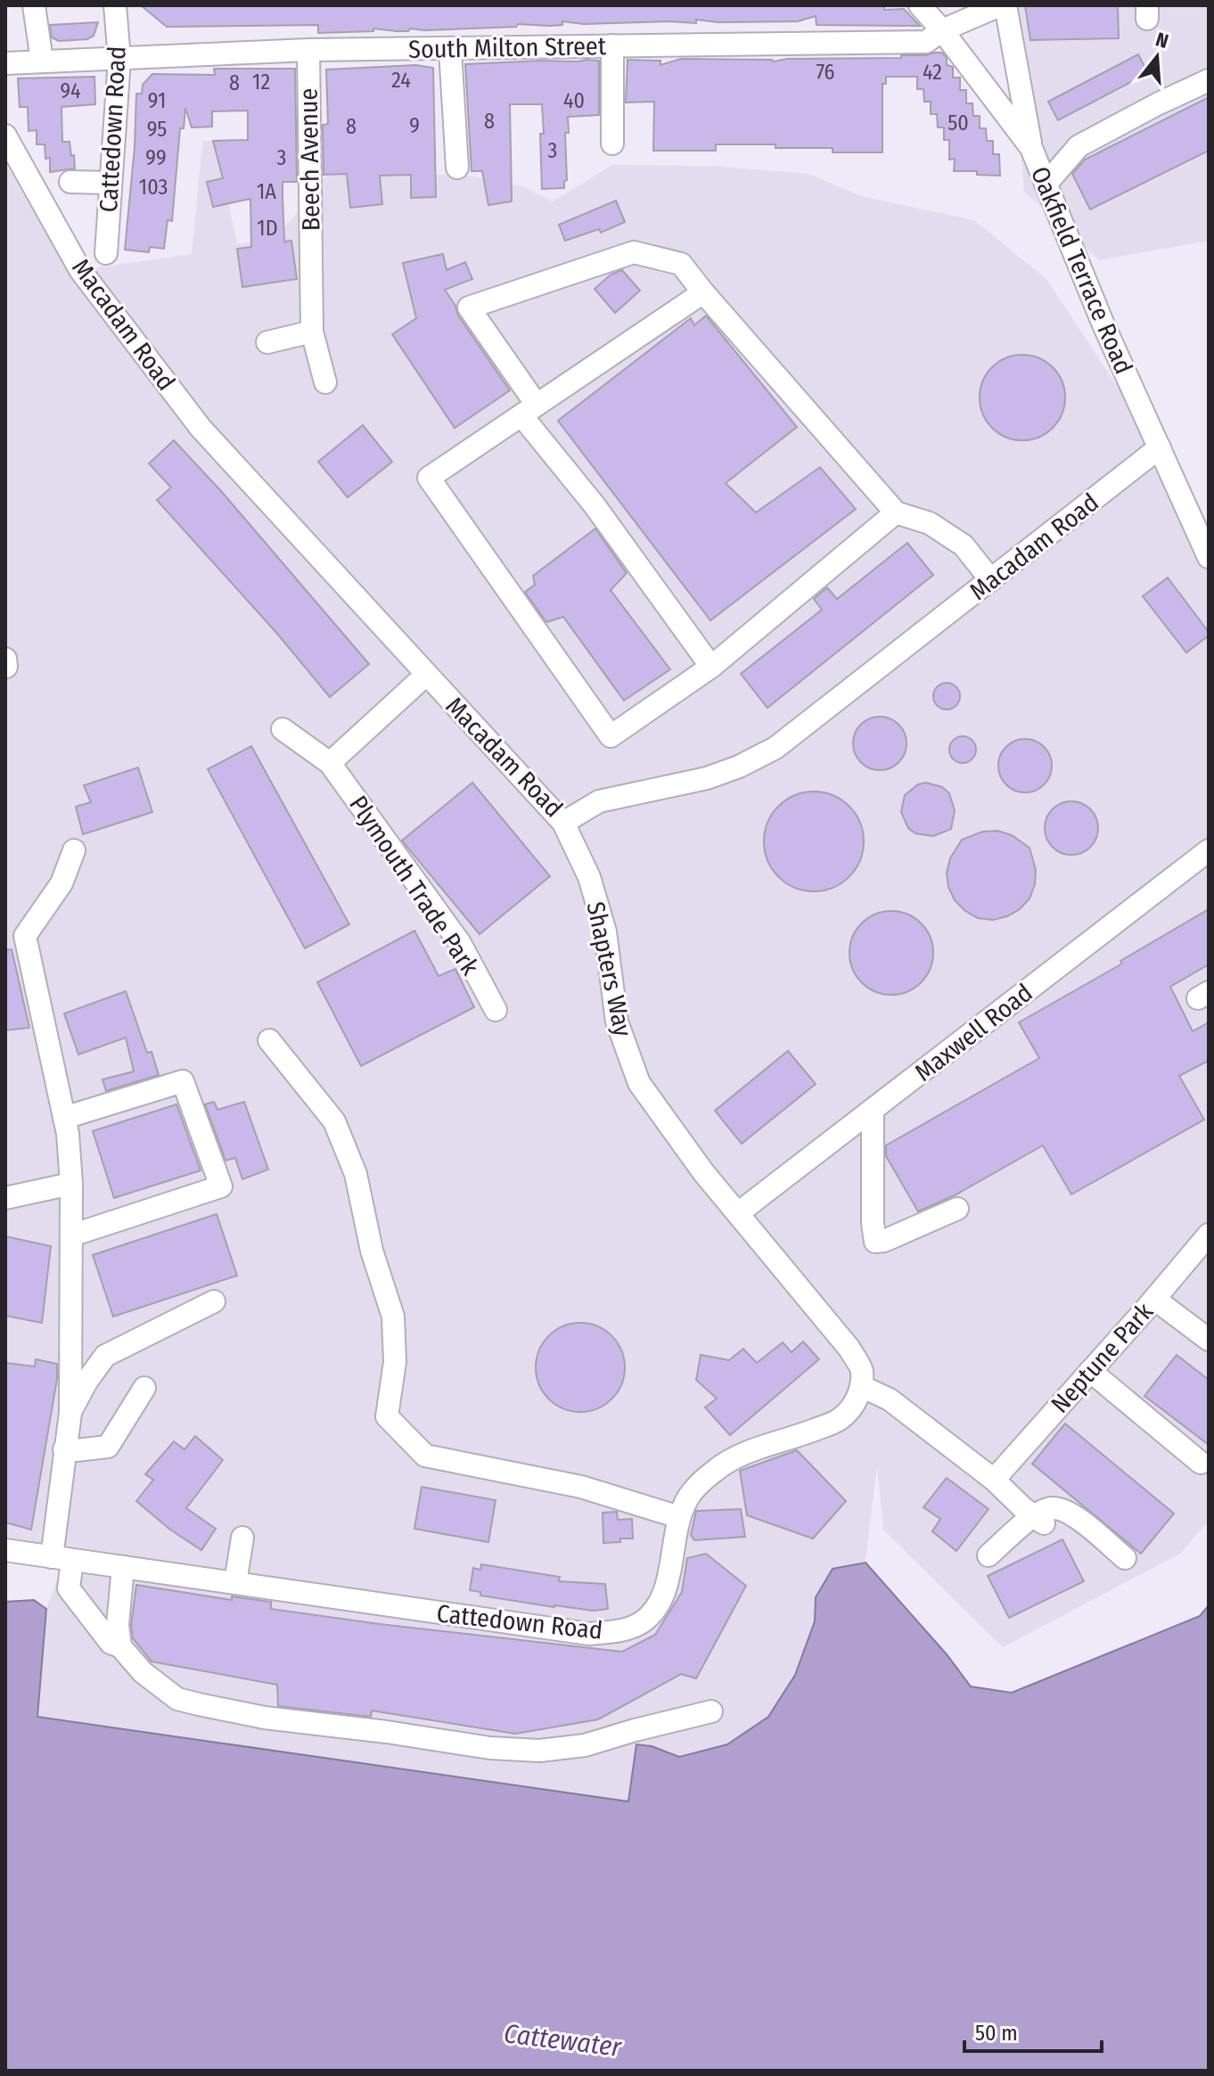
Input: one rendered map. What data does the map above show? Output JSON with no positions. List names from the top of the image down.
{
  "streets": {
    "street": [
      "South Milton Street",
      "Cattedown Road",
      "Beech Avenue",
      "Oakfield Terrace Road",
      "Macadam Road",
      "Plymouth Trade Park",
      "Shapters Way",
      "Maxwell Road",
      "Neptune Park"
    ]
  },
  "crossings": [
    ["South Milton Street", "Cattedown Road"],
    ["South Milton Street", "Beech Avenue"],
    ["South Milton Street", "Oakfield Terrace Road"],
    ["Oakfield Terrace Road", "Macadam Road"],
    ["Macadam Road", "Shapters Way"],
    ["Shapters Way", "Maxwell Road"]
  ],
  "water": ["Cattewater"],
  "house_numbers": [
    "76",
    "42",
    "24",
    "12",
    "8",
    "94",
    "91",
    "40",
    "8",
    "50",
    "9",
    "8",
    "95",
    "3",
    "99",
    "3",
    "103",
    "1A",
    "1D"
  ],
  "scale_bar": "50 m",
  "north": "top"
}
